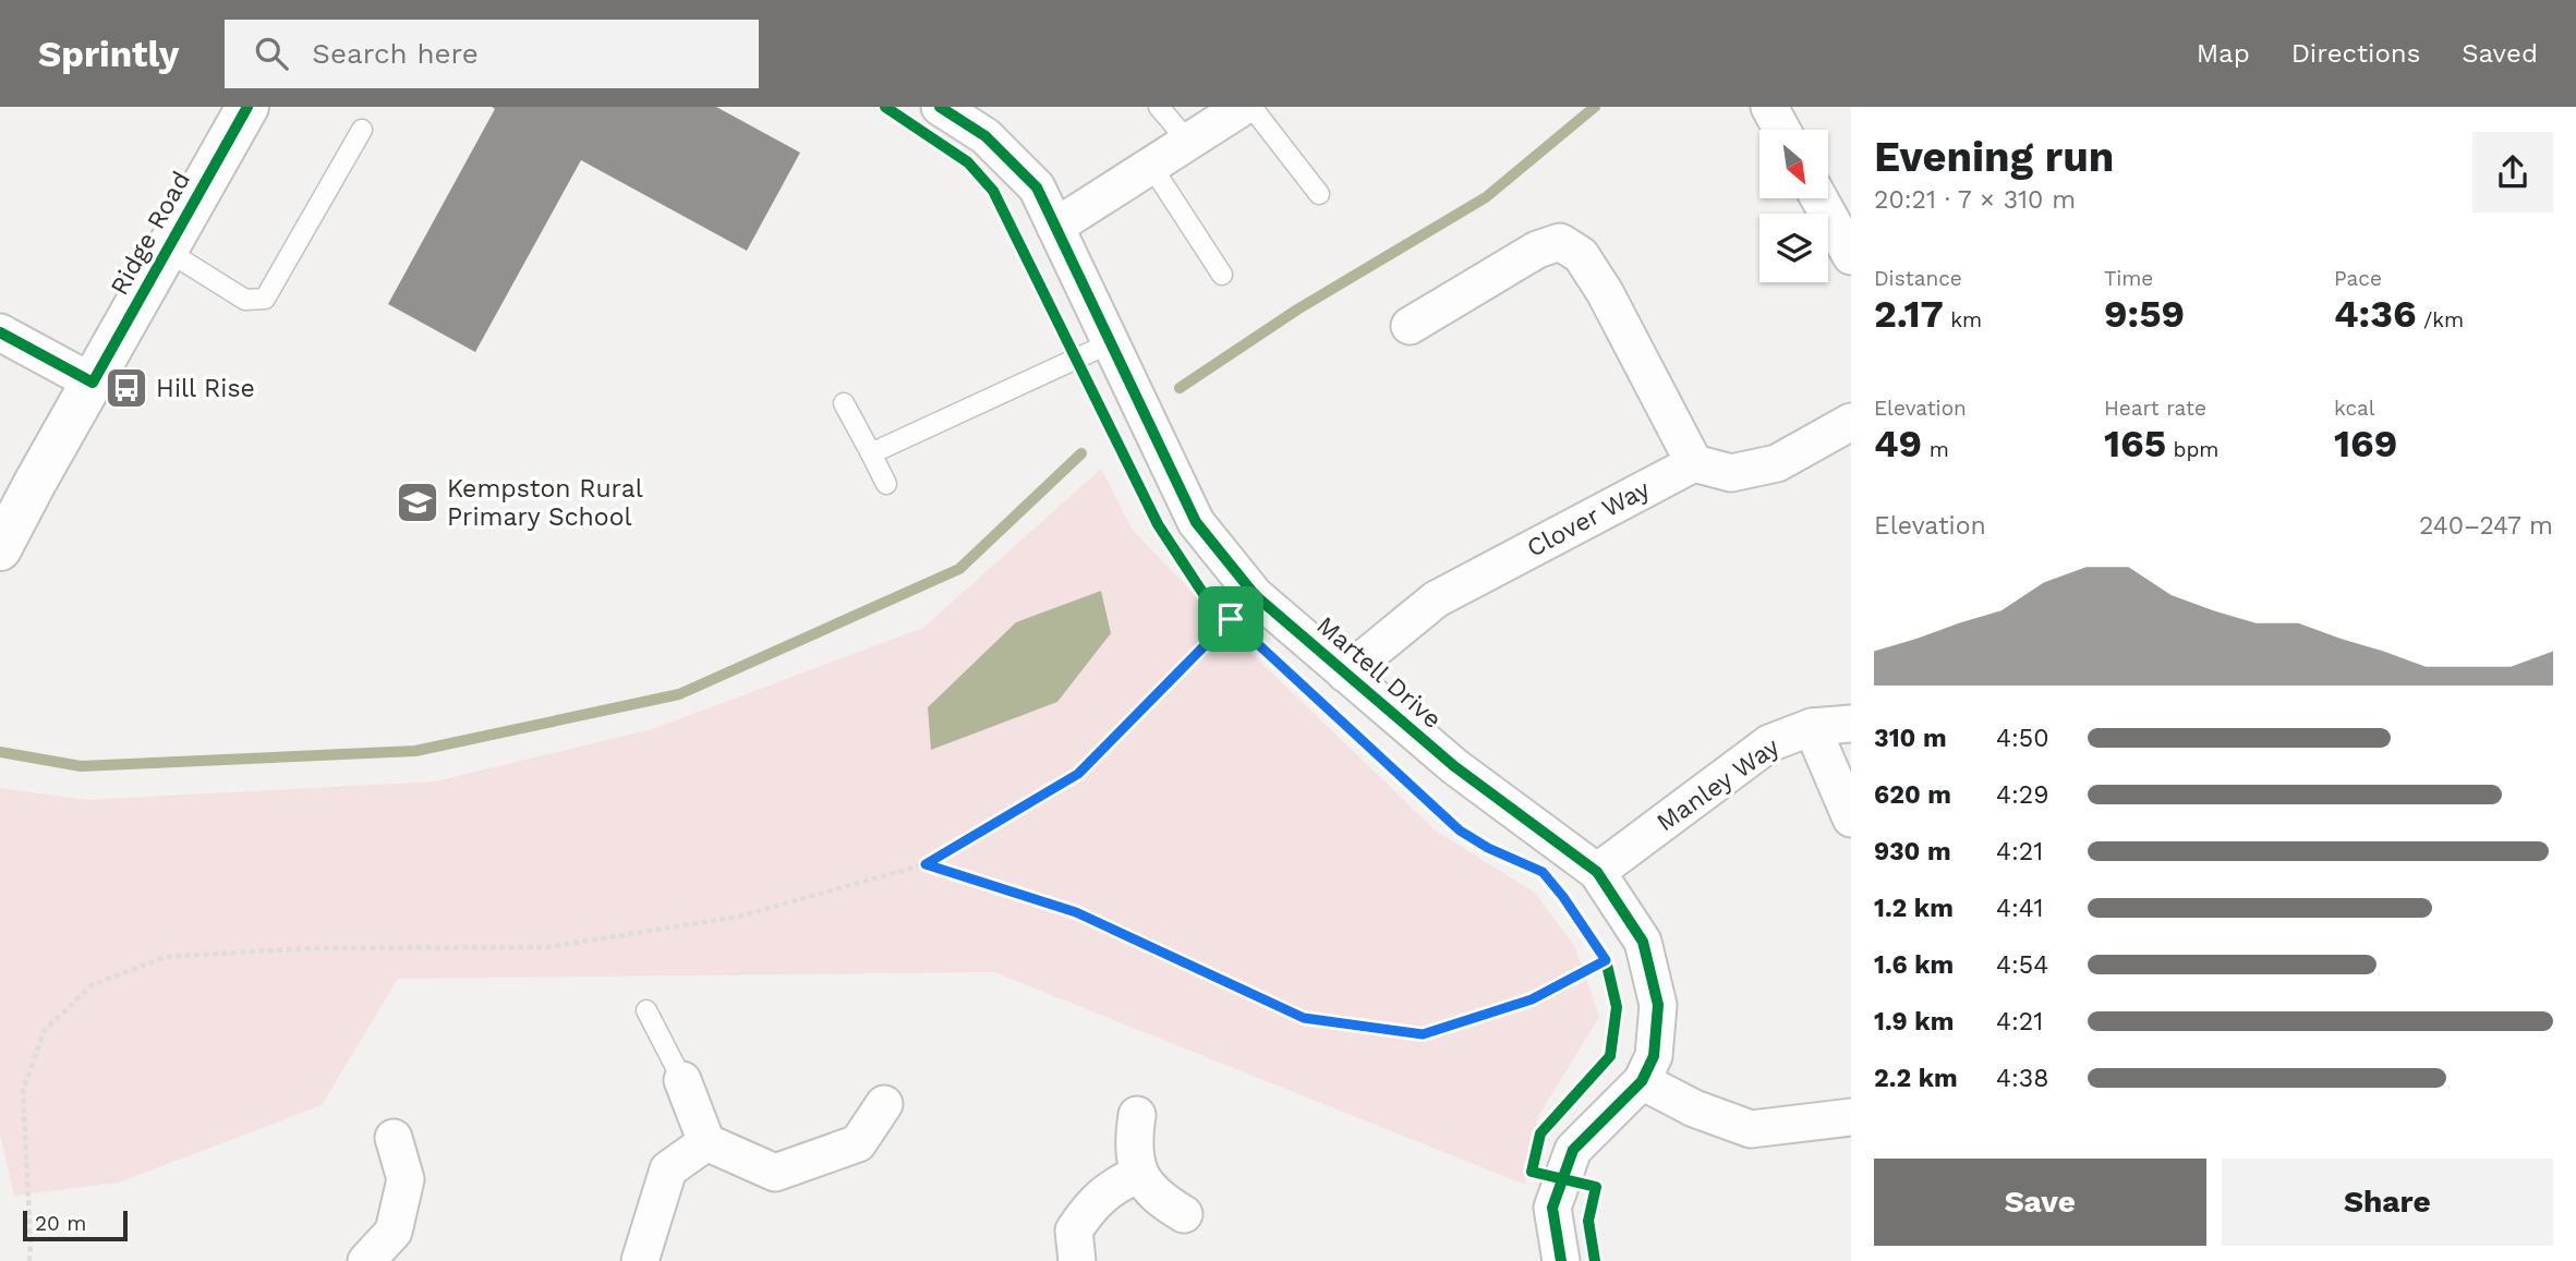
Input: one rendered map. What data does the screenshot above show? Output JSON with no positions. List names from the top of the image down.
{
  "streets": {
    "street": [
      "Ridge Road",
      "Clover Way",
      "Martell Drive",
      "Manley Way"
    ]
  },
  "crossings": [
    ["Clover Way", "Martell Drive"],
    ["Martell Drive", "Manley Way"]
  ],
  "places": {
    "bus stop": ["Hill Rise"],
    "school or university": ["Kempston Rural Primary School"]
  },
  "scale_bar": "20 m",
  "north": "bottom right",
  "page": {
    "header": "Sprintly",
    "search": "Search here",
    "nav": ["Map", "Directions", "Saved"],
    "heading": ["Evening run", "20:21 · 7 × 310 m"],
    "stats": [
      ["Distance", "2.17 km"],
      ["Time", "9:59"],
      ["Pace", "4:36 /km"],
      ["Elevation", "49 m"],
      ["Heart rate", "165 bpm"],
      ["kcal", "169"]
    ],
    "chart": ["Elevation", "240–247 m"],
    "list": [
      {
        "name": "310 m",
        "note": "4:50"
      },
      {
        "name": "620 m",
        "note": "4:29"
      },
      {
        "name": "930 m",
        "note": "4:21"
      },
      {
        "name": "1.2 km",
        "note": "4:41"
      },
      {
        "name": "1.6 km",
        "note": "4:54"
      },
      {
        "name": "1.9 km",
        "note": "4:21"
      },
      {
        "name": "2.2 km",
        "note": "4:38"
      }
    ],
    "buttons": ["Save", "Share"],
    "scale": "20 m"
  }
}
